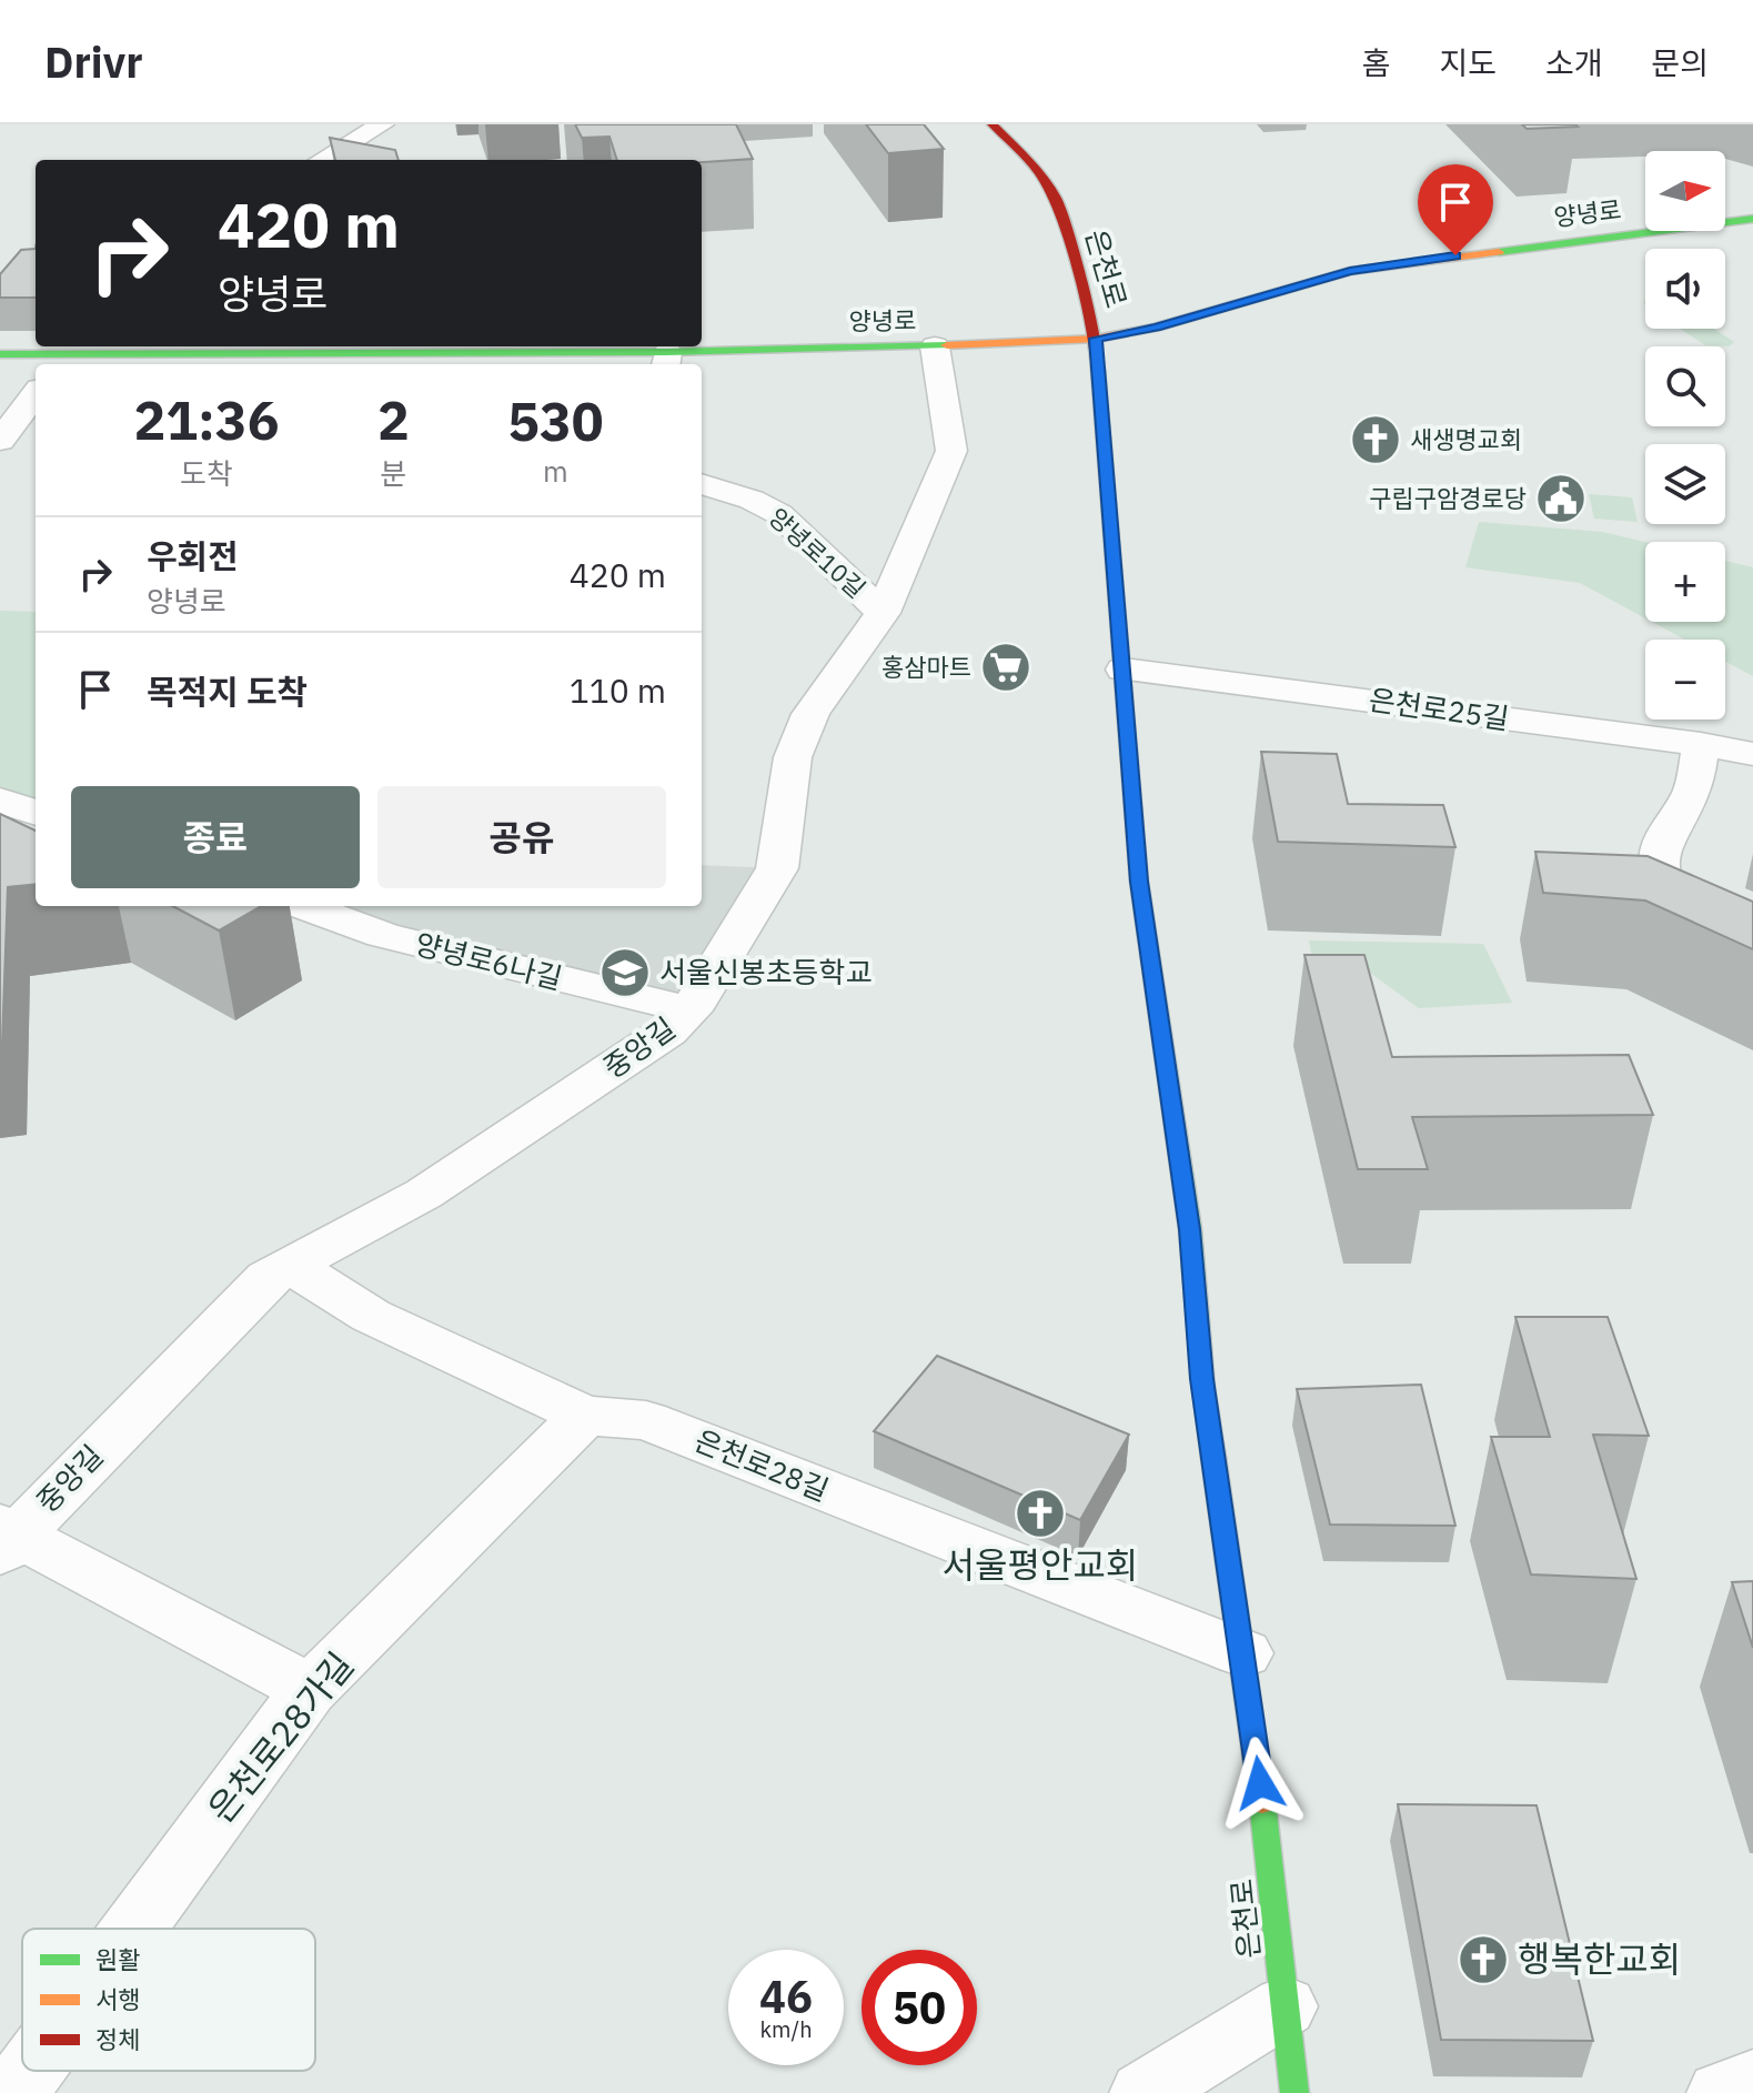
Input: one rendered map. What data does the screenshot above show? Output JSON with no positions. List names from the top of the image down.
{
  "streets": {
    "main road": ["양녕로", "은천로"],
    "street": [
      "양녕로10길",
      "은천로25길",
      "양녕로6나길",
      "중앙길",
      "은천로28길",
      "은천로28가길"
    ]
  },
  "crossings": [
    ["양녕로", "은천로"],
    ["양녕로", "중앙길"],
    ["은천로", "은천로25길"],
    ["은천로", "은천로28길"],
    ["양녕로10길", "중앙길"],
    ["양녕로6나길", "중앙길"],
    ["중앙길", "은천로28길"],
    ["중앙길", "은천로28가길"],
    ["은천로28길", "은천로28가길"]
  ],
  "places": {
    "church": ["새생명교회", "서울평안교회", "행복한교회"],
    "public building": ["구립구암경로당"],
    "supermarket": ["홍삼마트"],
    "school or university": ["서울신봉초등학교"]
  },
  "legend": ["원활", "서행", "정체"],
  "north": "right",
  "page": {
    "header": "Drivr",
    "nav": [
      "홈",
      "지도",
      "소개",
      "문의"
    ],
    "map_buttons": ["+", "−"],
    "turn": ["420 m", "양녕로"],
    "eta": [
      "21:36",
      "도착",
      "2",
      "분",
      "530",
      "m"
    ],
    "list": [
      {
        "name": "우회전",
        "note": "양녕로",
        "value": "420 m"
      },
      {
        "name": "목적지 도착",
        "value": "110 m"
      }
    ],
    "buttons": ["종료", "공유"],
    "speed": "46 km/h",
    "limit": "50"
  }
}
